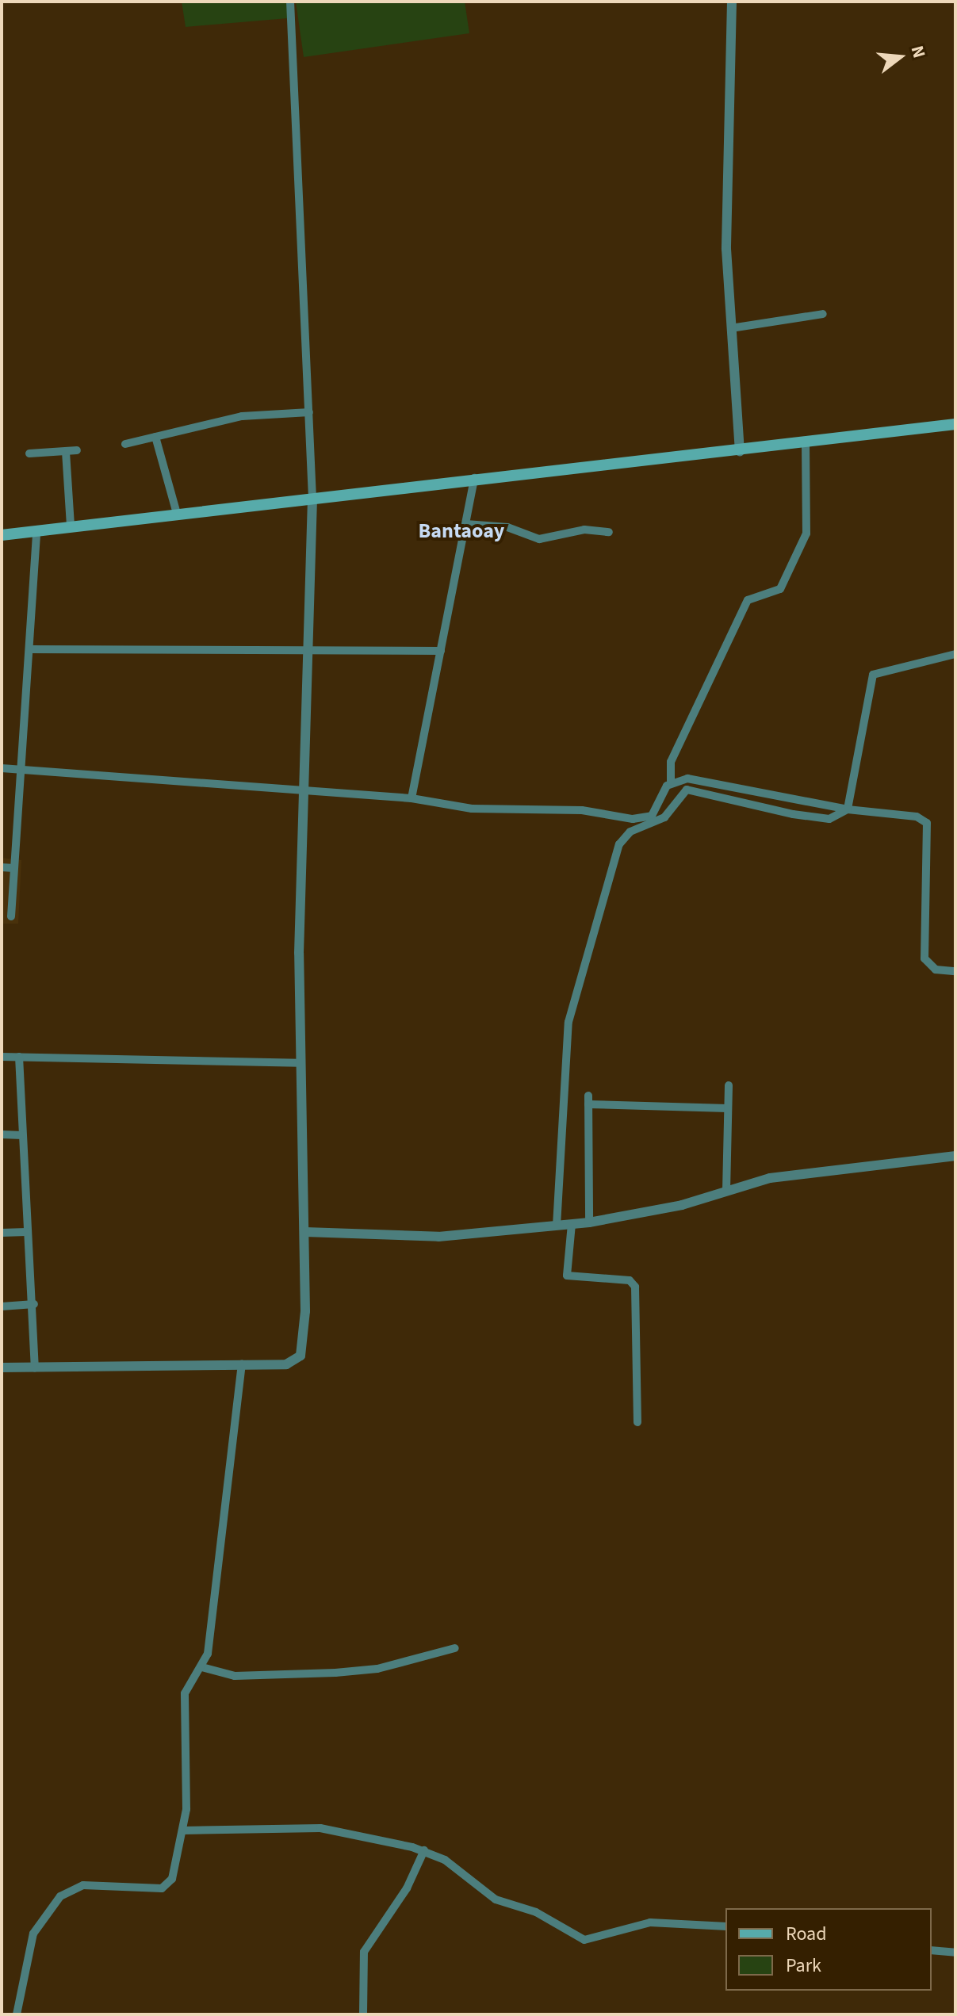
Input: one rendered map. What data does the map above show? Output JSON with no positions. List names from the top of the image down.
{
  "districts": ["Bantaoay"],
  "legend": ["Road", "Park"],
  "north": "right"
}
